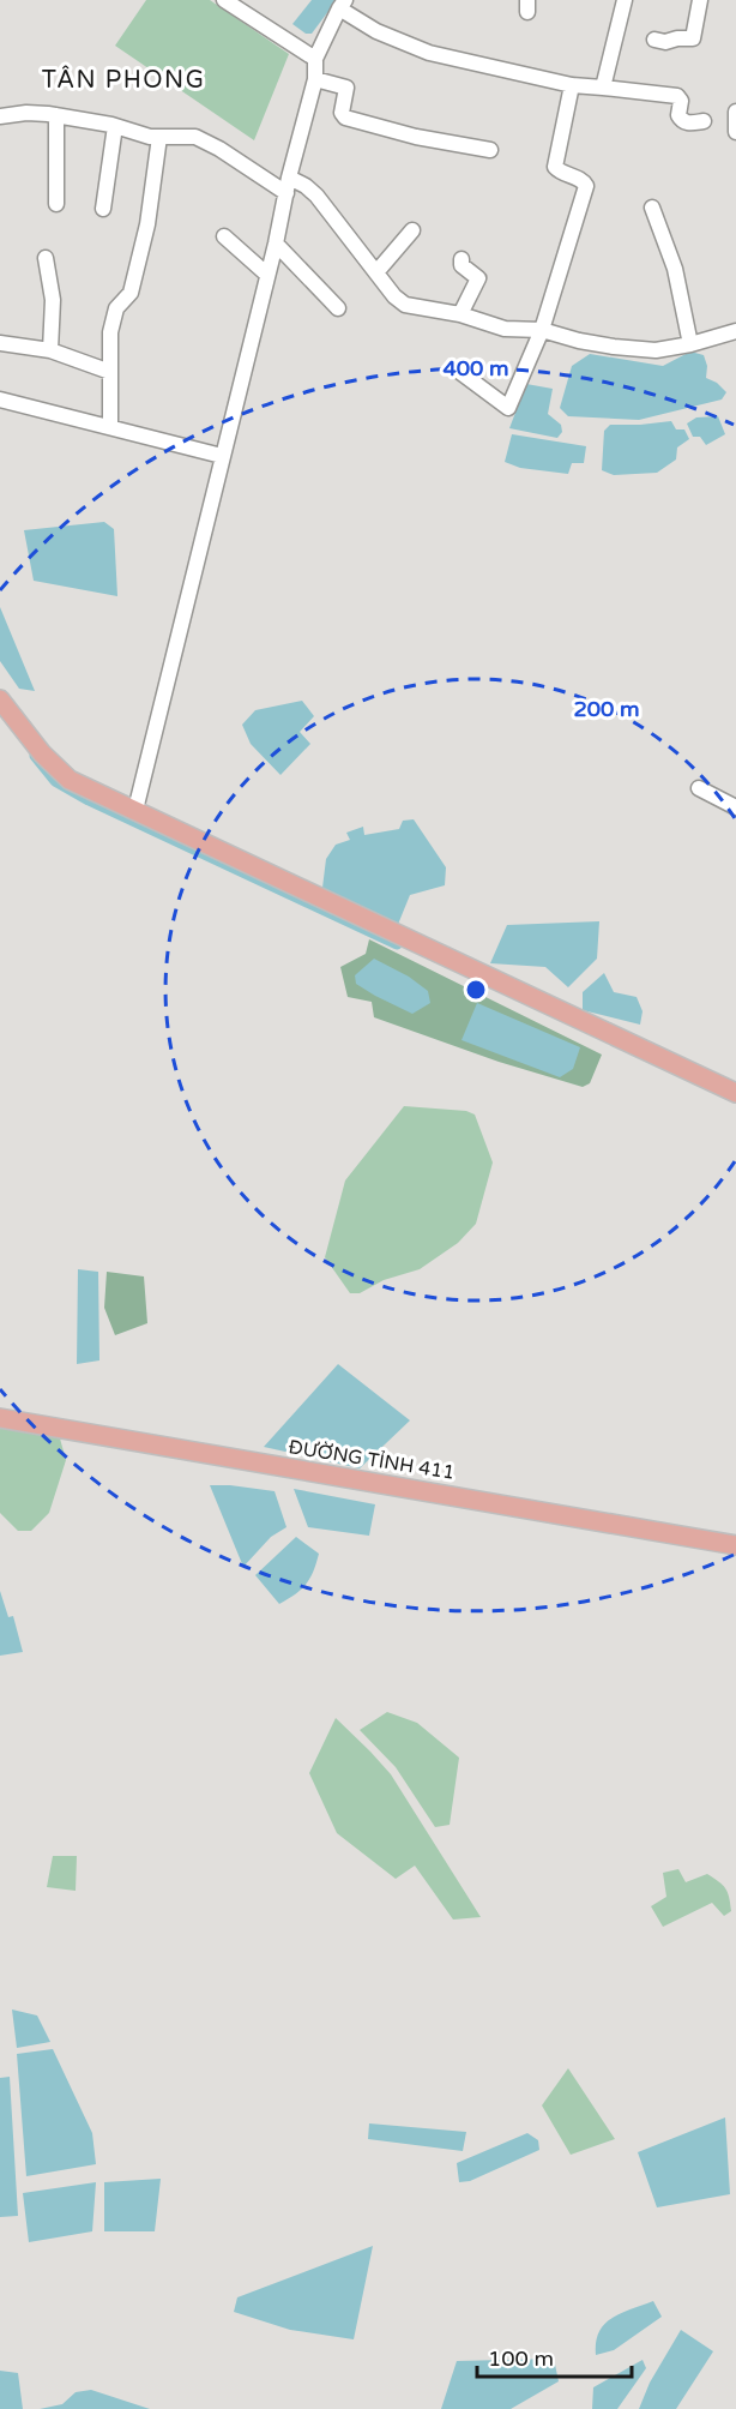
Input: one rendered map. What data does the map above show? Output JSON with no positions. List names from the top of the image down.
{
  "streets": {
    "main road": ["ĐƯỜNG TỈNH 411"]
  },
  "districts": ["TÂN PHONG"],
  "scale_bar": "100 m",
  "rings": ["400 m", "200 m"]
}
